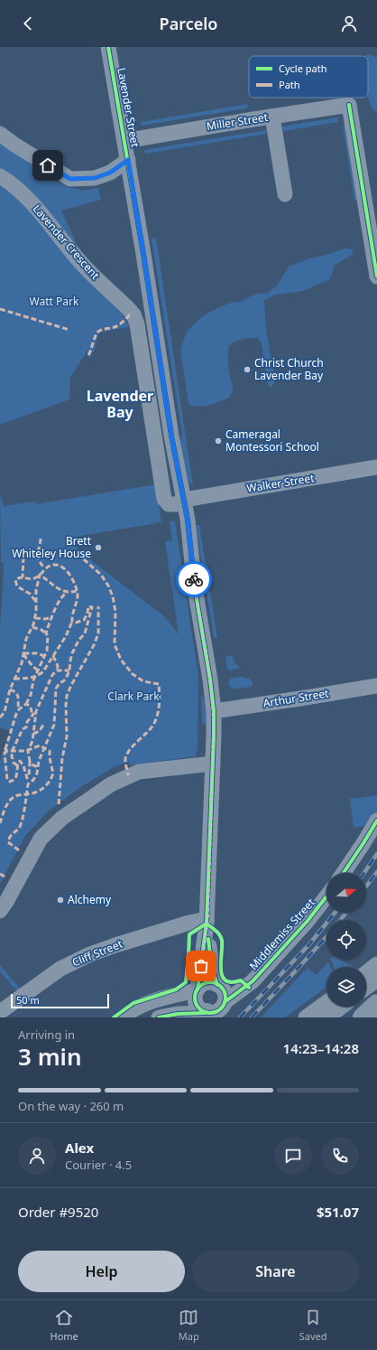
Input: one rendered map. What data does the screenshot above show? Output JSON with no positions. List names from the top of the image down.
{
  "streets": {
    "street": [
      "Lavender Street",
      "Miller Street",
      "Lavender Crescent",
      "Walker Street",
      "Arthur Street",
      "Middlemiss Street",
      "Cliff Street"
    ]
  },
  "crossings": [
    ["Lavender Street", "Miller Street"],
    ["Lavender Street", "Lavender Crescent"],
    ["Lavender Street", "Walker Street"],
    ["Lavender Street", "Arthur Street"],
    ["Lavender Street", "Middlemiss Street"],
    ["Lavender Street", "Cliff Street"],
    ["Lavender Crescent", "Walker Street"]
  ],
  "districts": ["Lavender Bay"],
  "parks": ["Watt Park", "Clark Park"],
  "places": [
    "Christ Church Lavender Bay",
    "Cameragal Montessori School",
    "Brett Whiteley House",
    "Alchemy"
  ],
  "legend": ["Cycle path", "Path"],
  "scale_bar": "50 m",
  "north": "right",
  "page": {
    "header": "Parcelo",
    "scale": "50 m",
    "heading": ["3 min", "Arriving in", "14:23–14:28"],
    "panel": [
      "Alex",
      "Courier · 4.5",
      "Order #9520",
      "$51.07"
    ],
    "bar": "On the way · 260 m",
    "buttons": ["Help", "Share"],
    "tabs": ["Home", "Map", "Saved"]
  }
}
